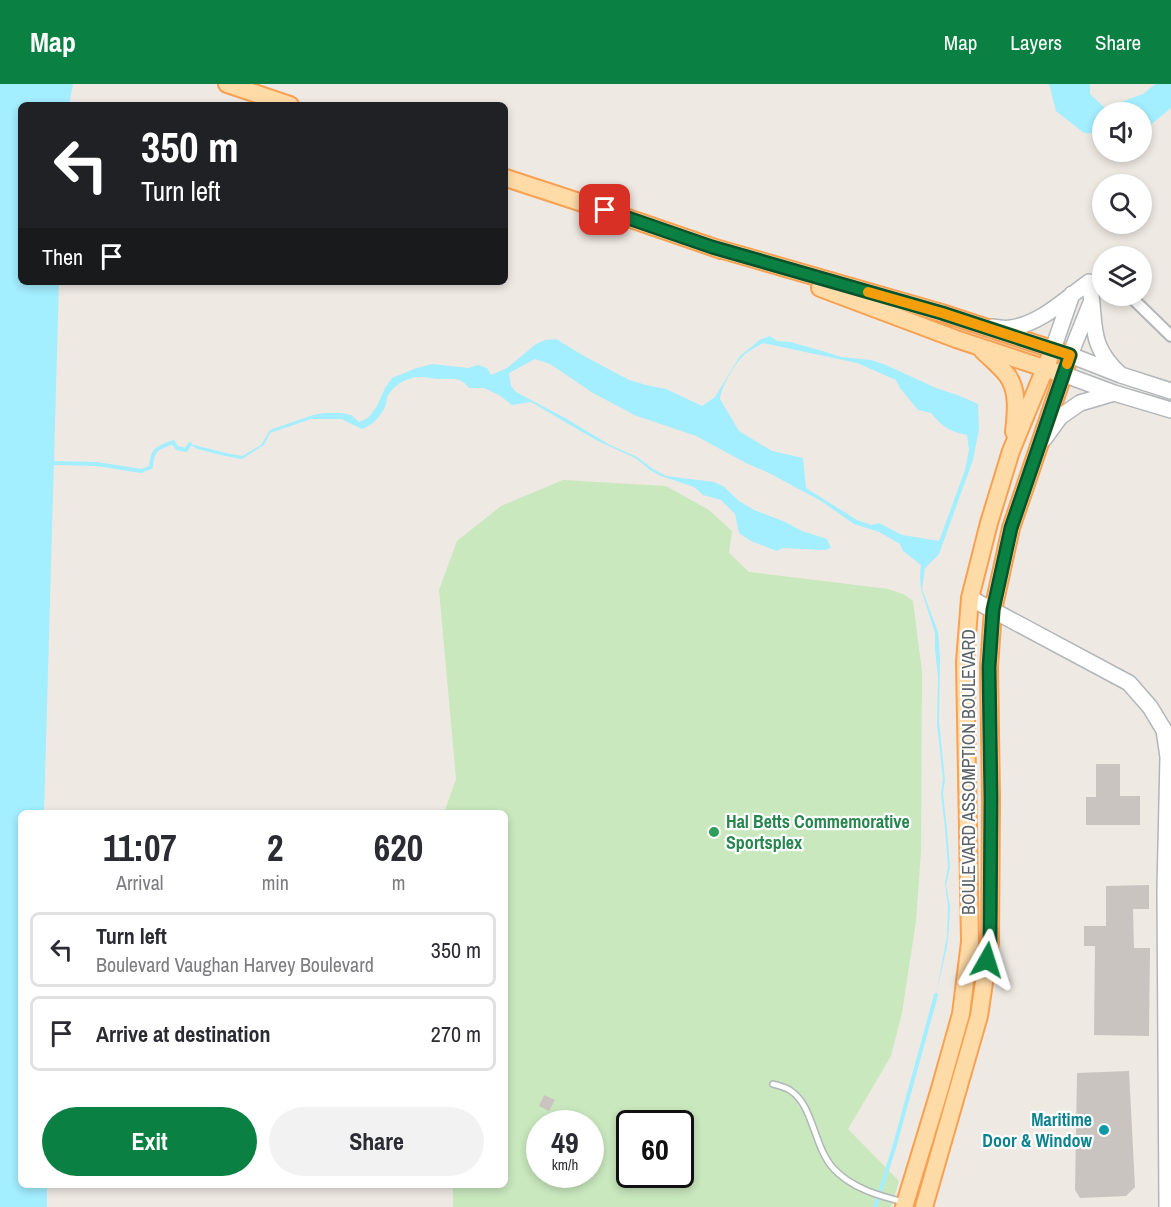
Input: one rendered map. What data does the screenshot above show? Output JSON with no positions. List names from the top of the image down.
{
  "streets": {
    "main road": ["BOULEVARD ASSOMPTION BOULEVARD"]
  },
  "places": ["Hal Betts Commemorative Sportsplex", "Maritime Door & Window"],
  "page": {
    "header": "Map",
    "nav": ["Map", "Layers", "Share"],
    "turn": ["350 m", "Turn left"],
    "then": "Then",
    "eta": [
      "11:07",
      "Arrival",
      "2",
      "min",
      "620",
      "m"
    ],
    "list": [
      {
        "name": "Turn left",
        "note": "Boulevard Vaughan Harvey Boulevard",
        "value": "350 m"
      },
      {
        "name": "Arrive at destination",
        "value": "270 m"
      }
    ],
    "buttons": ["Exit", "Share"],
    "speed": "49 km/h",
    "limit": "60"
  }
}
